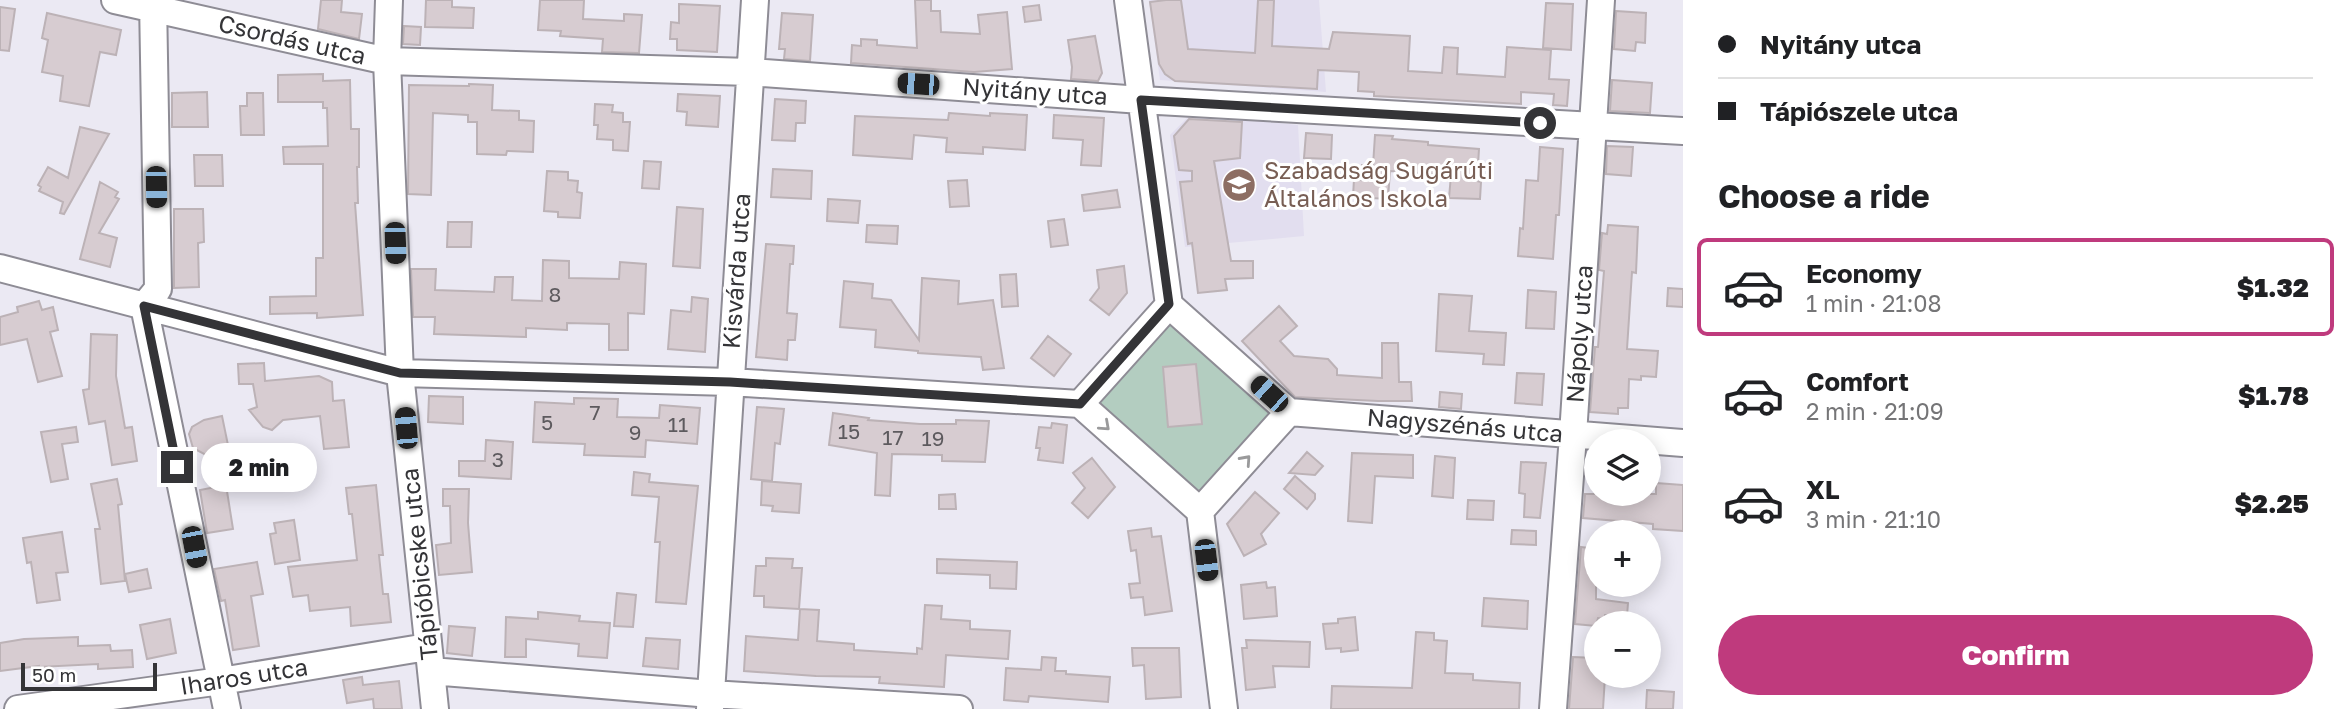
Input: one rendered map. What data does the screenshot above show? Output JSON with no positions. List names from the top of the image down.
{
  "streets": {
    "street": [
      "Csordás utca",
      "Nyitány utca",
      "Kisvárda utca",
      "Nápoly utca",
      "Nagyszénás utca",
      "Tápióbicske utca",
      "Iharos utca"
    ]
  },
  "crossings": [
    ["Csordás utca", "Nyitány utca"],
    ["Csordás utca", "Tápióbicske utca"],
    ["Nyitány utca", "Kisvárda utca"],
    ["Nyitány utca", "Nápoly utca"],
    ["Nyitány utca", "Tápióbicske utca"],
    ["Kisvárda utca", "Iharos utca"],
    ["Nápoly utca", "Nagyszénás utca"],
    ["Tápióbicske utca", "Iharos utca"]
  ],
  "places": {
    "school or university": ["Szabadság Sugárúti Általános Iskola"]
  },
  "house_numbers": [
    "8",
    "7",
    "5",
    "11",
    "15",
    "9",
    "17",
    "19",
    "3"
  ],
  "scale_bar": "50 m",
  "page": {
    "banner": ["Nyitány utca", "Tápiószele utca"],
    "heading": "Choose a ride",
    "list": [
      {
        "name": "Economy",
        "note": "1 min · 21:08",
        "value": "$1.32"
      },
      {
        "name": "Comfort",
        "note": "2 min · 21:09",
        "value": "$1.78"
      },
      {
        "name": "XL",
        "note": "3 min · 21:10",
        "value": "$2.25"
      }
    ],
    "map_buttons": ["+", "−"],
    "bubble": "2 min",
    "buttons": "Confirm",
    "scale": "50 m"
  }
}
